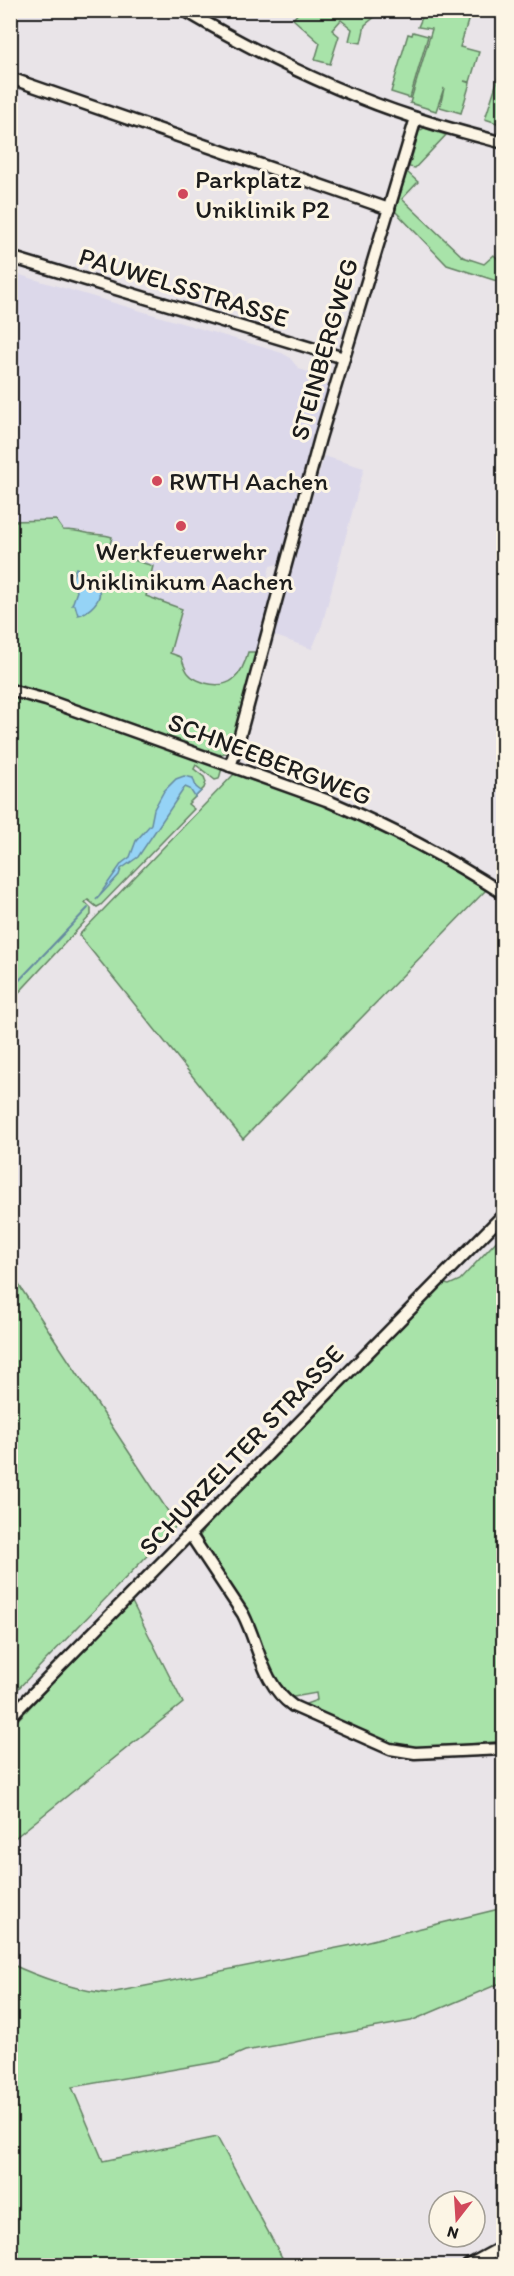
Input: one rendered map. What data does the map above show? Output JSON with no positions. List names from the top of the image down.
{
  "streets": {
    "street": [
      "PAUWELSSTRASSE",
      "STEINBERGWEG",
      "SCHNEEBERGWEG",
      "SCHURZELTER STRASSE"
    ]
  },
  "crossings": [
    ["PAUWELSSTRASSE", "STEINBERGWEG"],
    ["STEINBERGWEG", "SCHNEEBERGWEG"]
  ],
  "places": ["Parkplatz Uniklinik P2", "RWTH Aachen", "Werkfeuerwehr Uniklinikum Aachen"],
  "north": "bottom"
}
